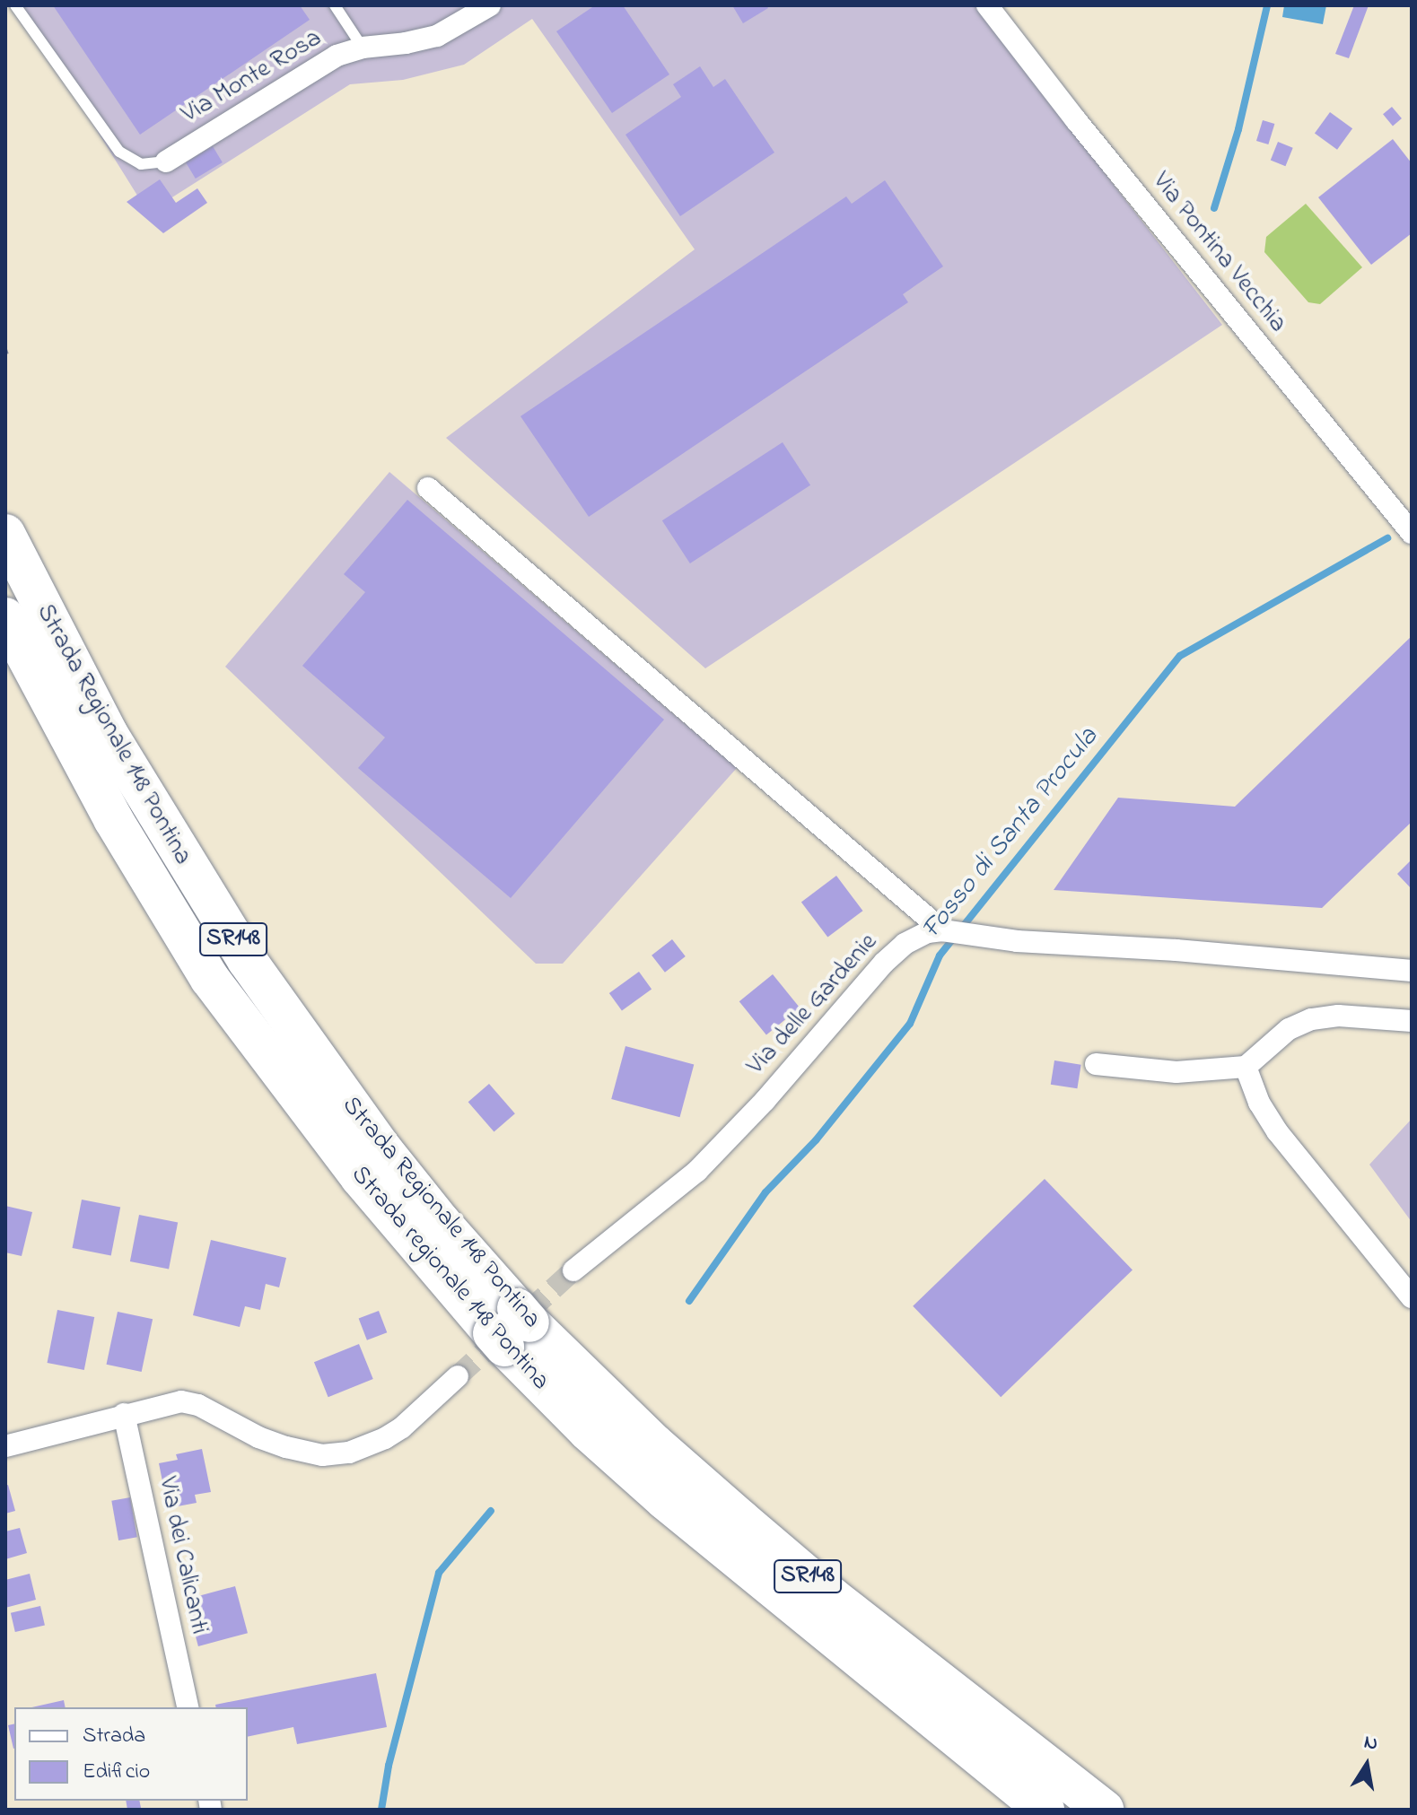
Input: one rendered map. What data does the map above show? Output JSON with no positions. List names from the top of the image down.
{
  "streets": {
    "highway": ["Strada Regionale 148 Pontina", "SR148", "Strada regionale 148 Pontina"],
    "street": [
      "Via Monte Rosa",
      "Via Pontina Vecchia",
      "Via delle Gardenie",
      "Via dei Calicanti"
    ]
  },
  "crossings": [
    ["Strada Regionale 148 Pontina", "Strada regionale 148 Pontina"]
  ],
  "water": ["Fosso di Santa Procula"],
  "legend": ["Strada", "Edificio"],
  "north": "top"
}
